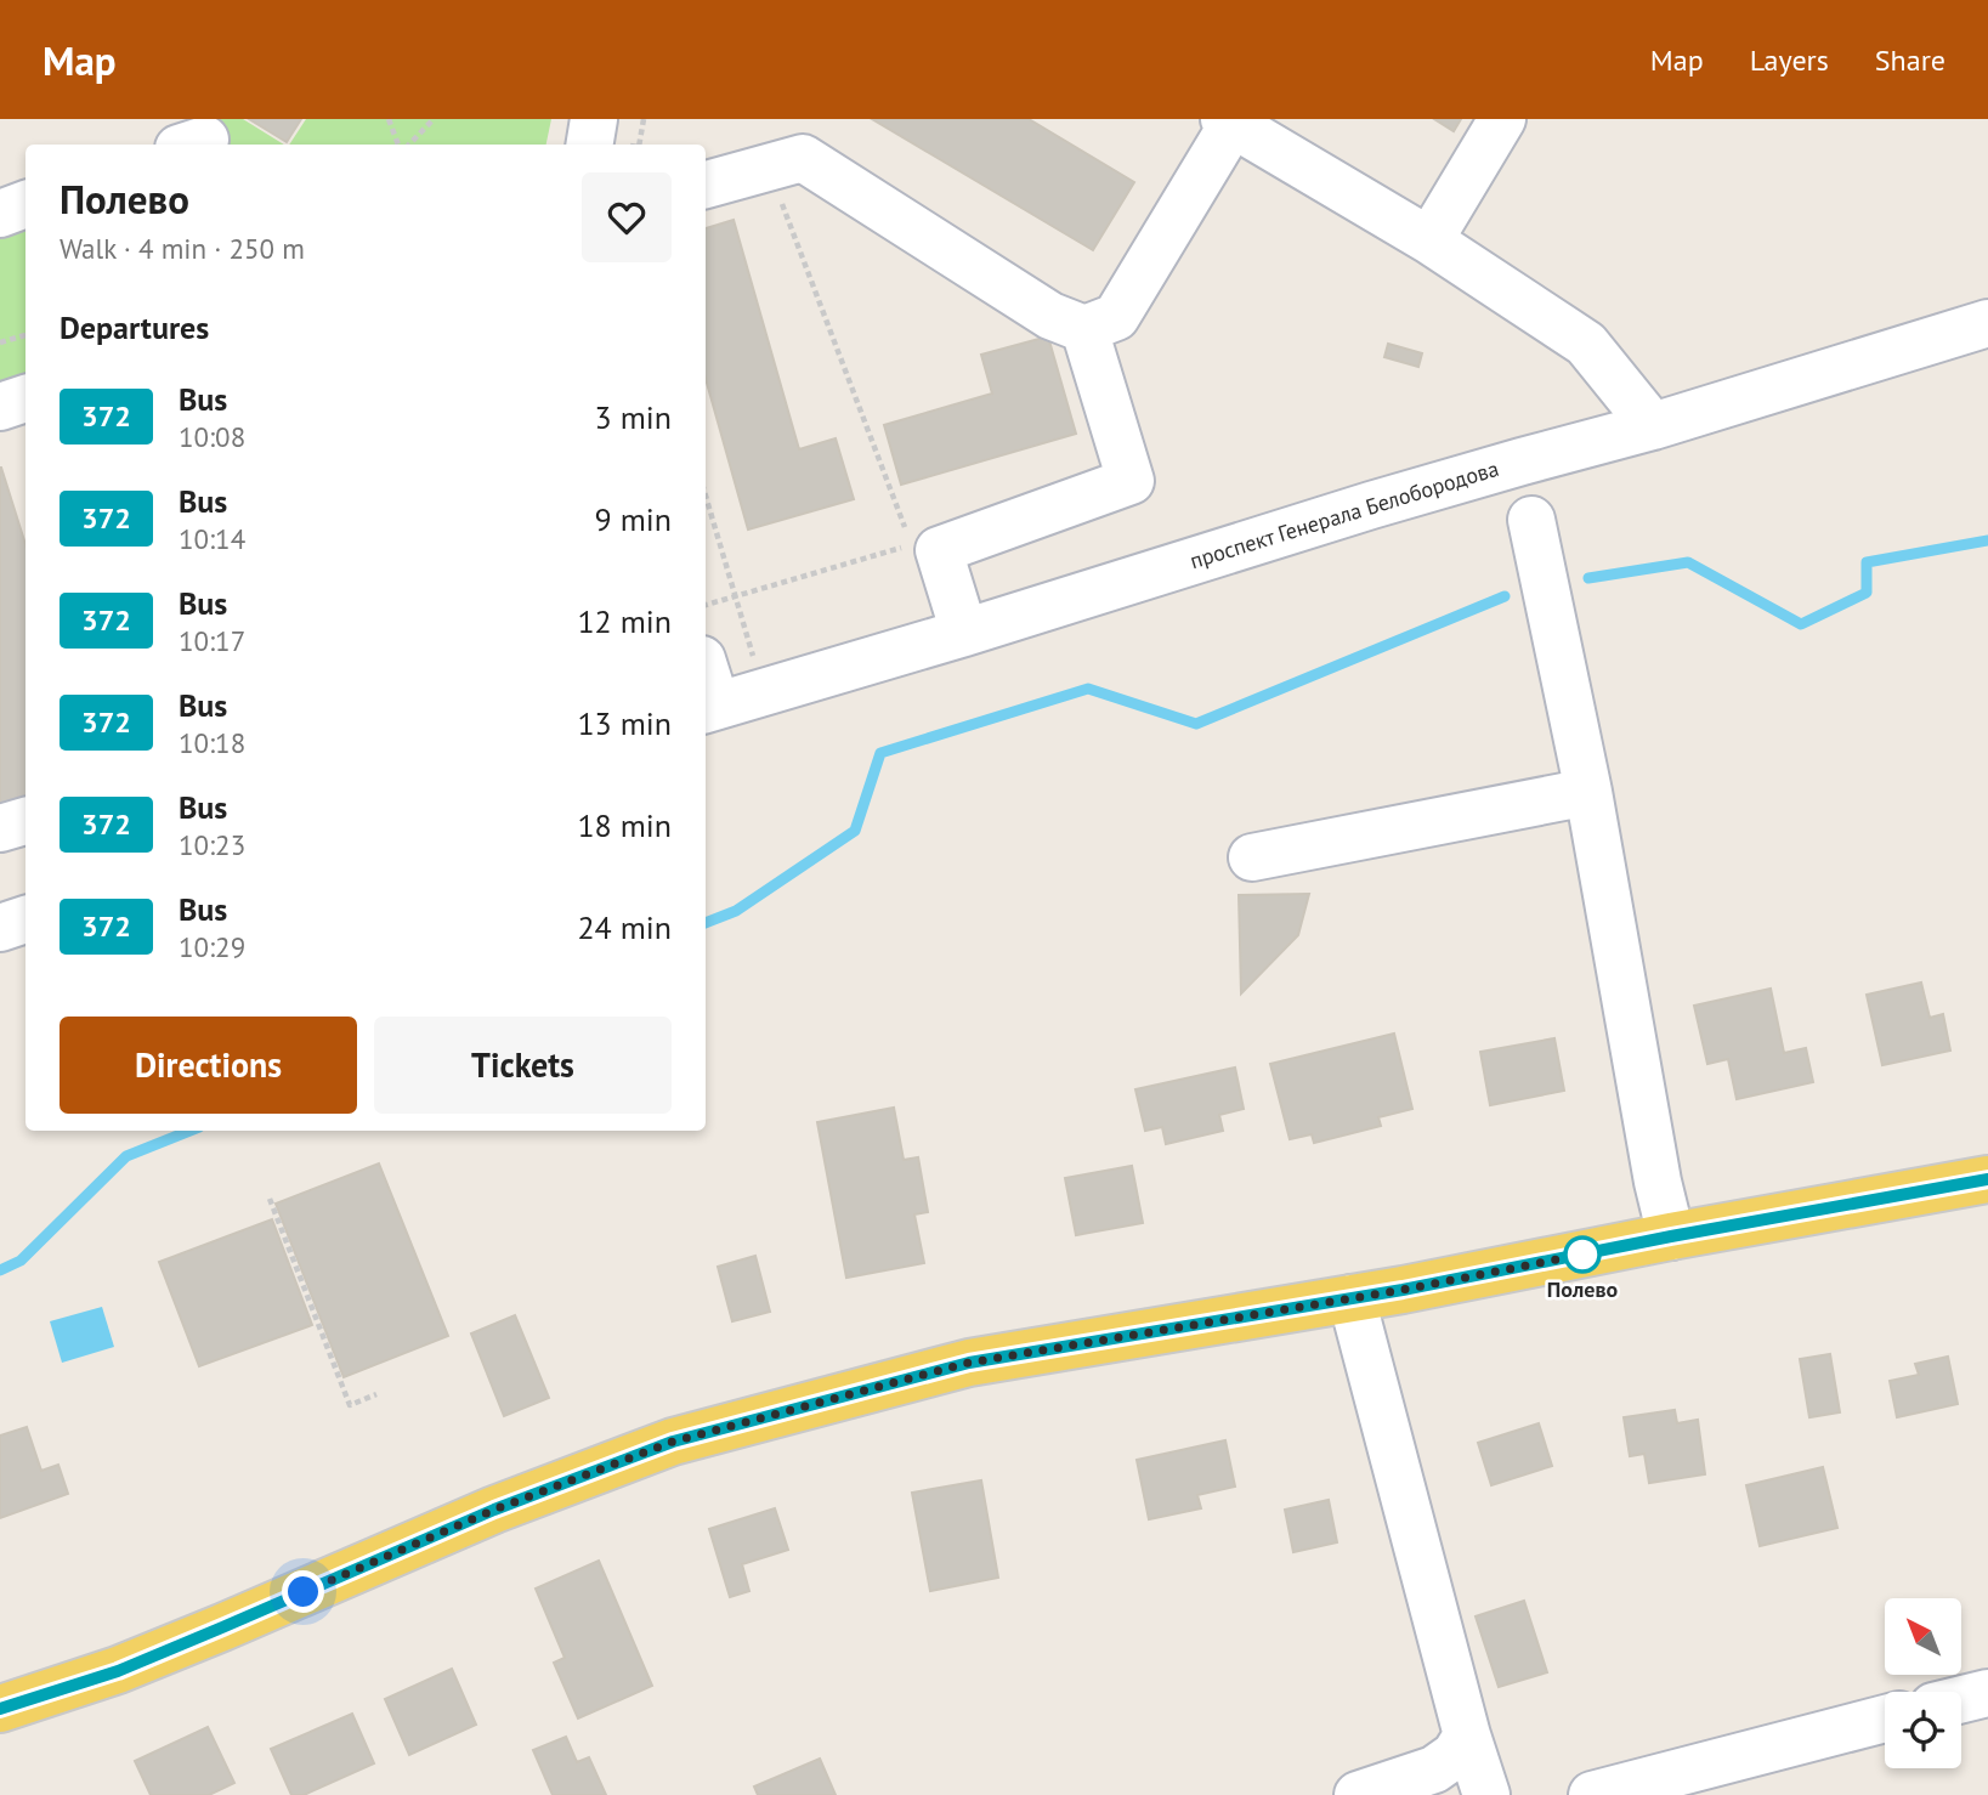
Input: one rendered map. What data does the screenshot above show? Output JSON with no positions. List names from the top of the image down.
{
  "streets": {
    "street": ["проспект Генерала Белобородова"]
  },
  "places": ["Полево"],
  "lines": ["bus line 372"],
  "north": "top left",
  "page": {
    "header": "Map",
    "nav": ["Map", "Layers", "Share"],
    "heading": [
      ["Полево", "Walk · 4 min · 250 m"],
      "Departures"
    ],
    "list": [
      {
        "mark": "372",
        "name": "Bus",
        "note": "10:08",
        "value": "3 min"
      },
      {
        "mark": "372",
        "name": "Bus",
        "note": "10:14",
        "value": "9 min"
      },
      {
        "mark": "372",
        "name": "Bus",
        "note": "10:17",
        "value": "12 min"
      },
      {
        "mark": "372",
        "name": "Bus",
        "note": "10:18",
        "value": "13 min"
      },
      {
        "mark": "372",
        "name": "Bus",
        "note": "10:23",
        "value": "18 min"
      },
      {
        "mark": "372",
        "name": "Bus",
        "note": "10:29",
        "value": "24 min"
      }
    ],
    "buttons": ["Directions", "Tickets"]
  }
}
